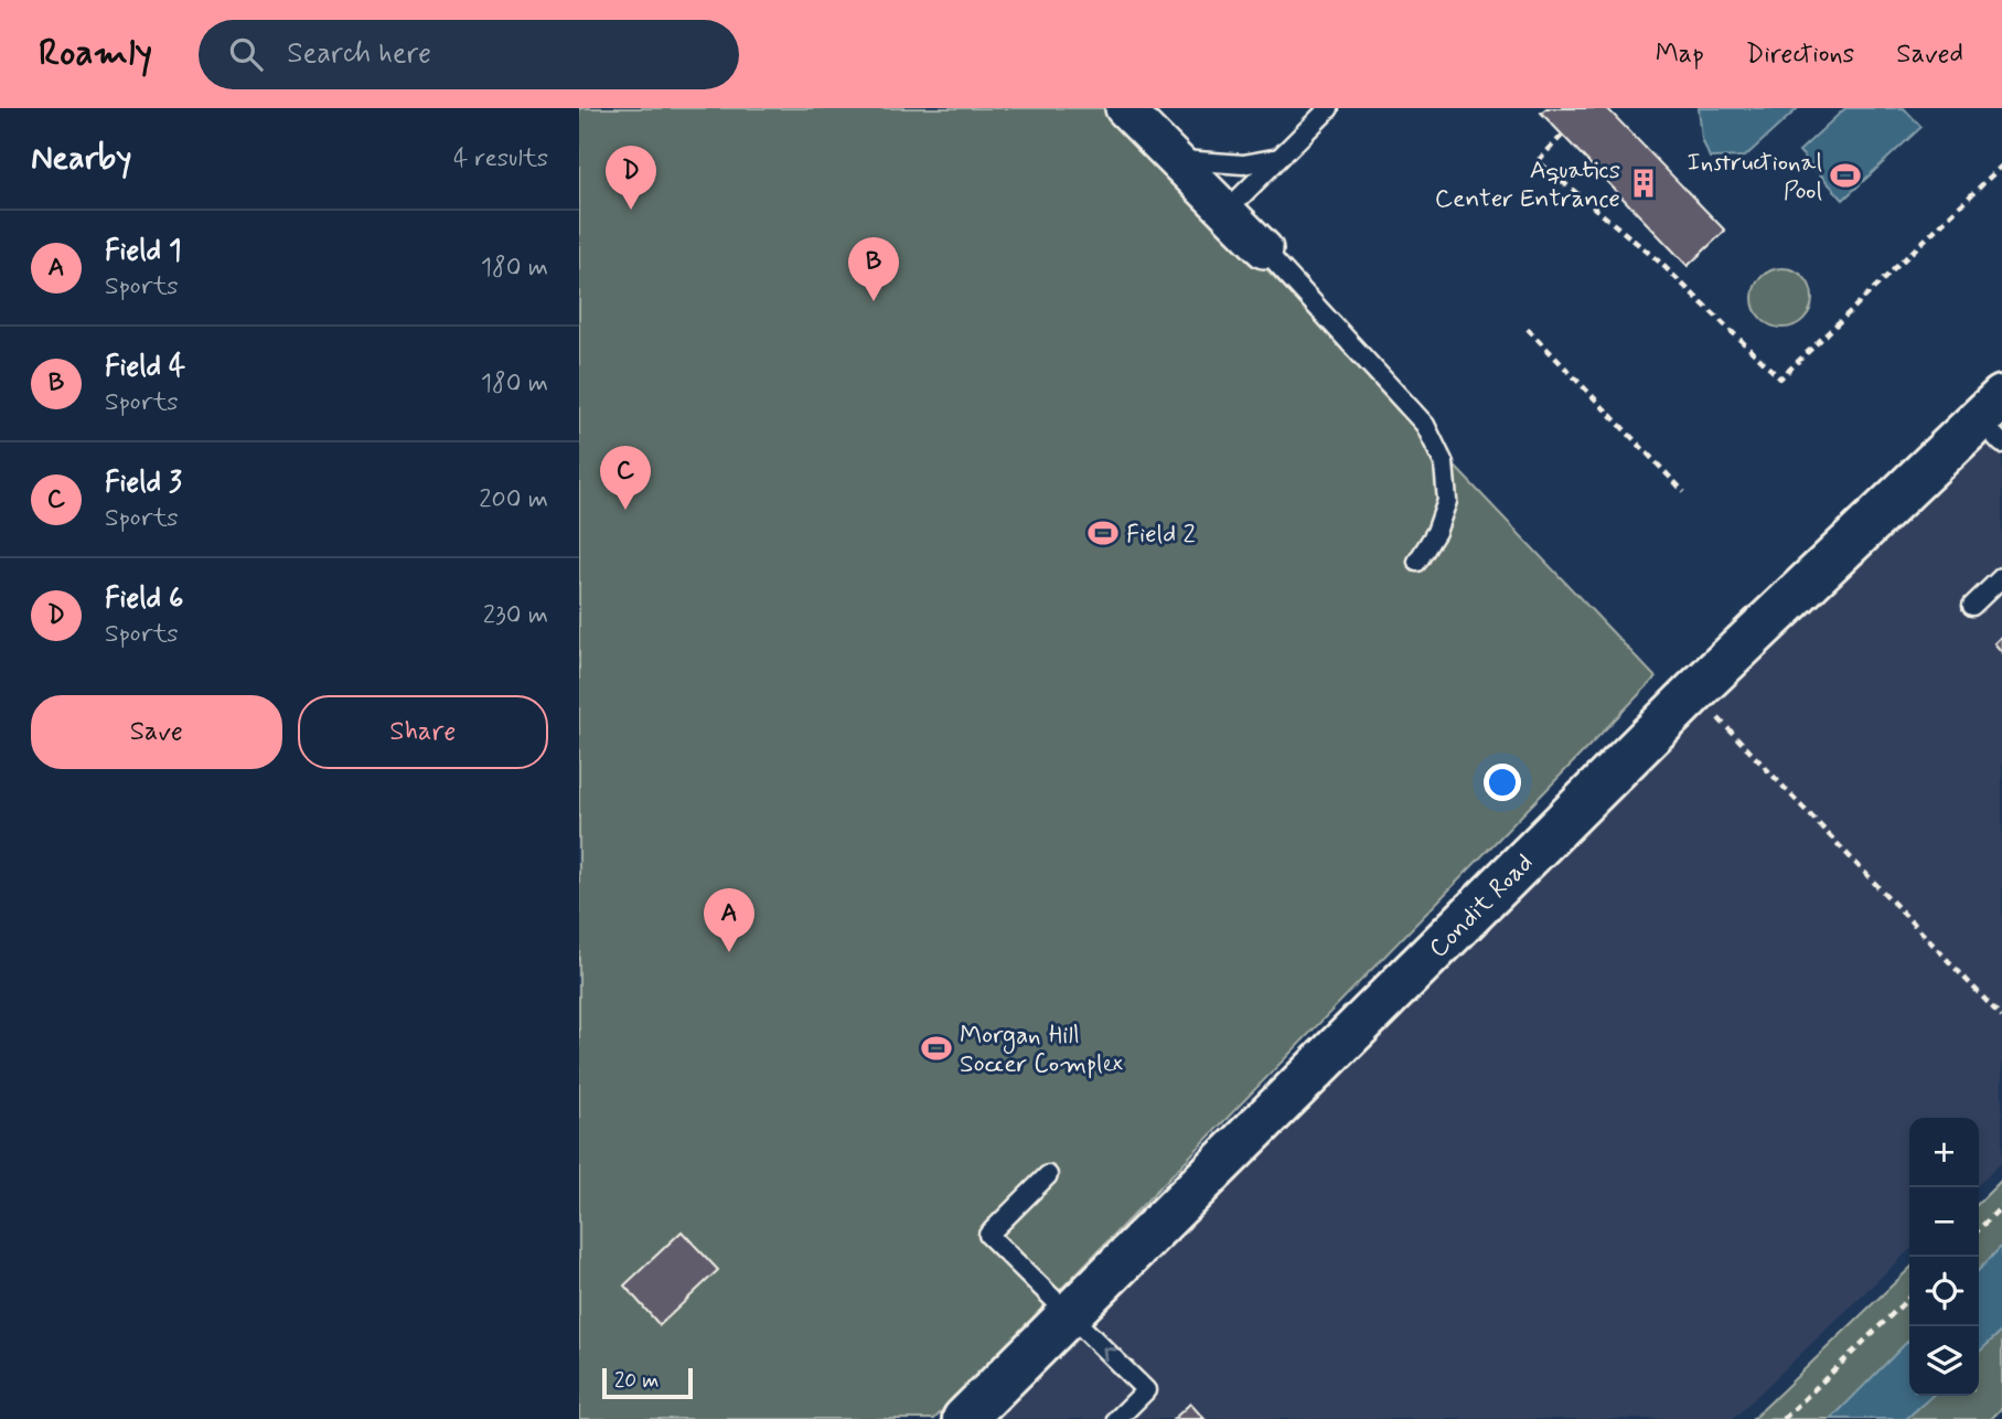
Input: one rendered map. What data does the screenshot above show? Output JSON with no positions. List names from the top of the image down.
{
  "streets": {
    "street": ["Condit Road"]
  },
  "places": {
    "sports": ["Instructional Pool", "Field 2", "Morgan Hill Soccer Complex"],
    "building": ["Aquatics Center Entrance"]
  },
  "scale_bar": "20 m",
  "page": {
    "header": "Roamly",
    "search": "Search here",
    "nav": ["Map", "Directions", "Saved"],
    "heading": ["Nearby", "4 results"],
    "pins": [
      "D",
      "B",
      "C",
      "A"
    ],
    "list": [
      {
        "mark": "A",
        "name": "Field 1",
        "note": "Sports",
        "value": "180 m"
      },
      {
        "mark": "B",
        "name": "Field 4",
        "note": "Sports",
        "value": "180 m"
      },
      {
        "mark": "C",
        "name": "Field 3",
        "note": "Sports",
        "value": "200 m"
      },
      {
        "mark": "D",
        "name": "Field 6",
        "note": "Sports",
        "value": "230 m"
      }
    ],
    "buttons": ["Save", "Share"],
    "map_buttons": ["+", "−"],
    "scale": "20 m"
  }
}
